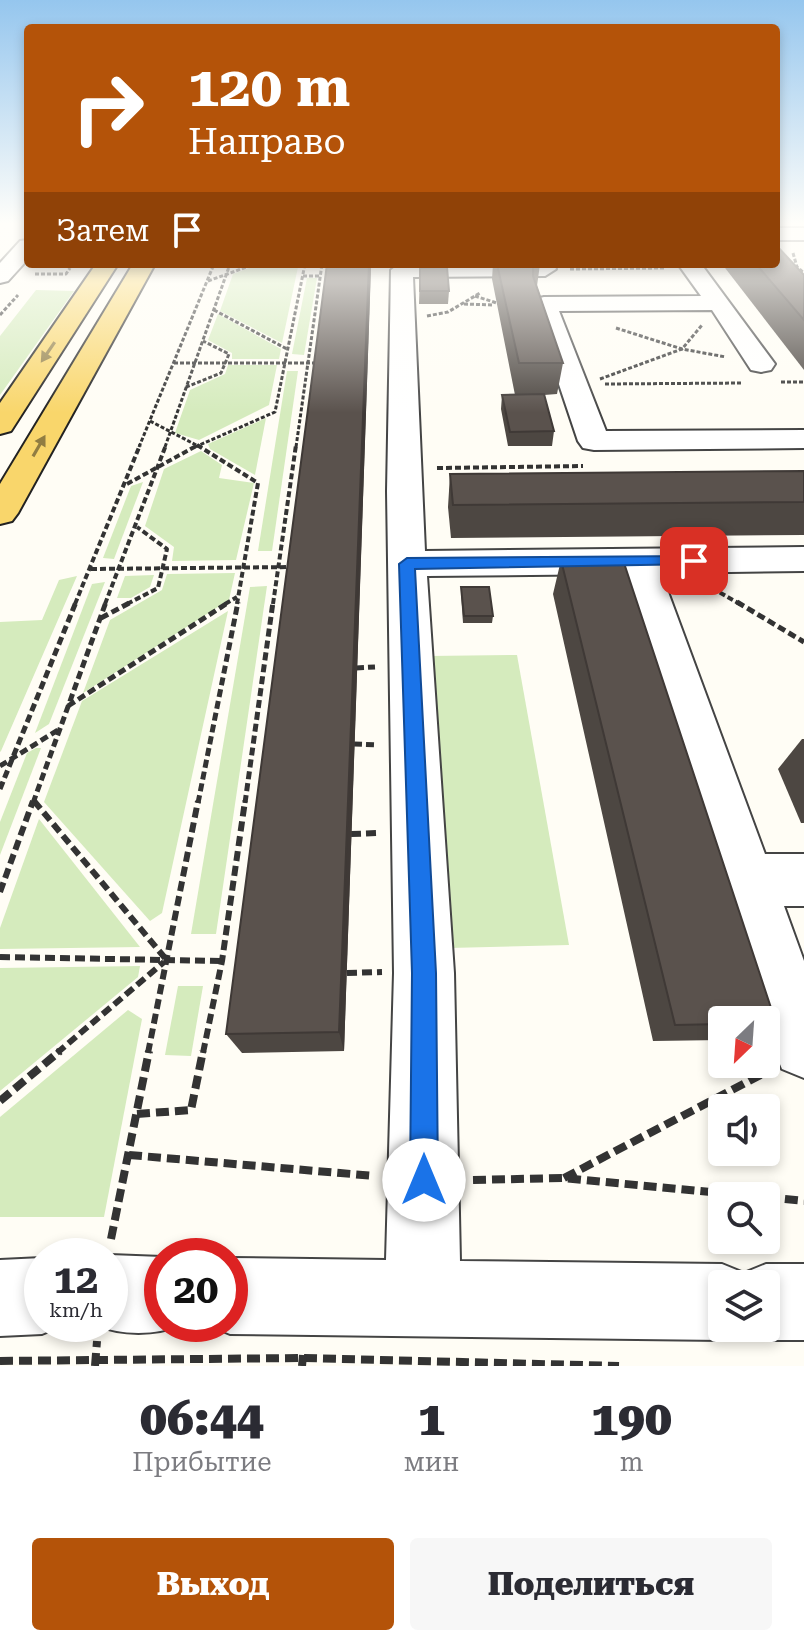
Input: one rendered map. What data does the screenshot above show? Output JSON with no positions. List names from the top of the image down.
{
  "north": "bottom left",
  "page": {
    "turn": ["120 m", "Направо"],
    "then": "Затем",
    "speed": "12 km/h",
    "limit": "20",
    "eta": [
      "06:44",
      "Прибытие",
      "1",
      "мин",
      "190",
      "m"
    ],
    "buttons": ["Выход", "Поделиться"]
  }
}
